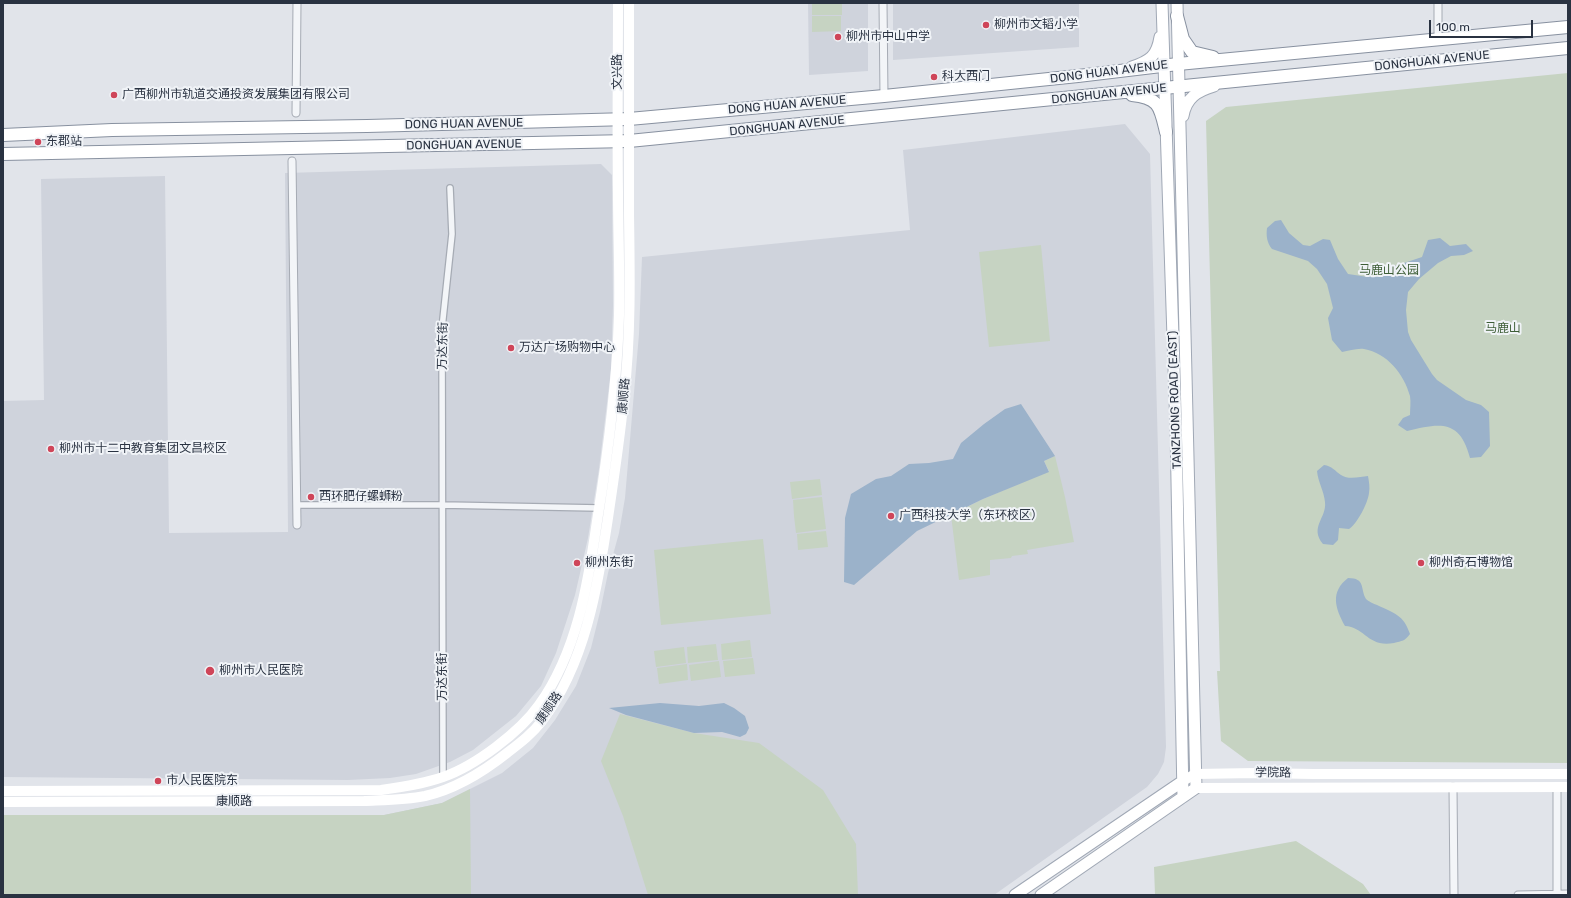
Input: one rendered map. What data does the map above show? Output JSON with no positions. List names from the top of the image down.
{
  "streets": {
    "highway": ["DONGHUAN AVENUE", "DONG HUAN AVENUE"],
    "main road": [
      "文兴路",
      "康顺路",
      "TANZHONG ROAD (EAST)",
      "学院路"
    ],
    "street": ["万达东街"]
  },
  "crossings": [
    ["DONGHUAN AVENUE", "文兴路"],
    ["DONGHUAN AVENUE", "康顺路"],
    ["DONGHUAN AVENUE", "TANZHONG ROAD (EAST)"],
    ["文兴路", "DONG HUAN AVENUE"],
    ["文兴路", "康顺路"],
    ["DONG HUAN AVENUE", "TANZHONG ROAD (EAST)"],
    ["万达东街", "康顺路"],
    ["TANZHONG ROAD (EAST)", "学院路"]
  ],
  "parks": ["马鹿山公园", "马鹿山"],
  "places": [
    "柳州市文韬小学",
    "柳州市中山中学",
    "科大西门",
    "广西柳州市轨道交通投资发展集团有限公司",
    "东郡站",
    "万达广场购物中心",
    "柳州市十二中教育集团文昌校区",
    "西环肥仔螺蛳粉",
    "广西科技大学（东环校区）",
    "柳州东街",
    "柳州奇石博物馆",
    "柳州市人民医院",
    "市人民医院东"
  ],
  "scale_bar": "100 m"
}
